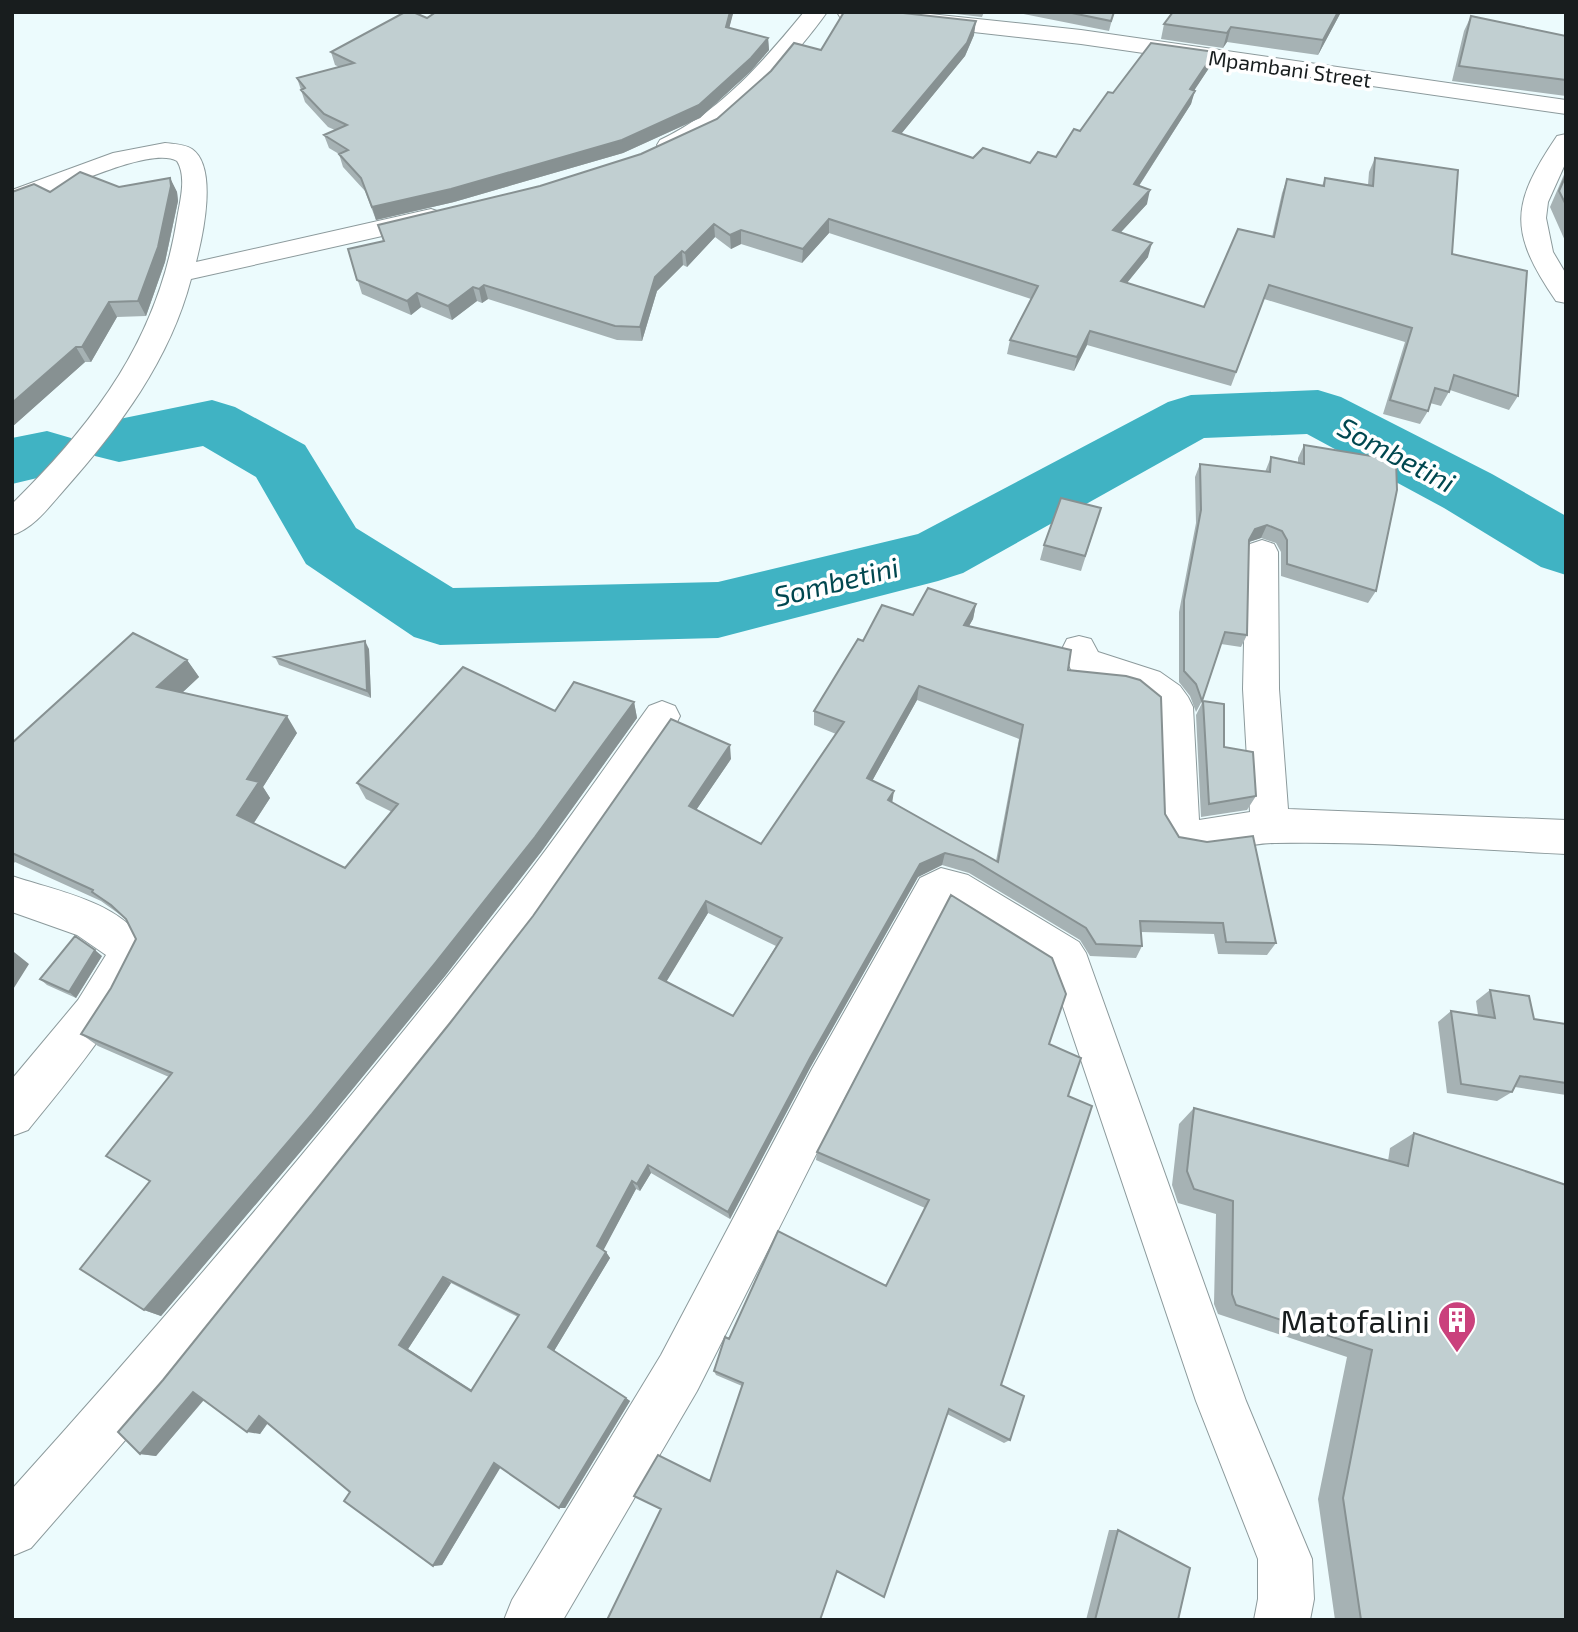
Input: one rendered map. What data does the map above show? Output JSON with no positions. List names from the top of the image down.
{
  "streets": {
    "street": ["Mpambani Street"]
  },
  "water": ["Sombetini"],
  "places": {
    "building": ["Matofalini"]
  }
}
